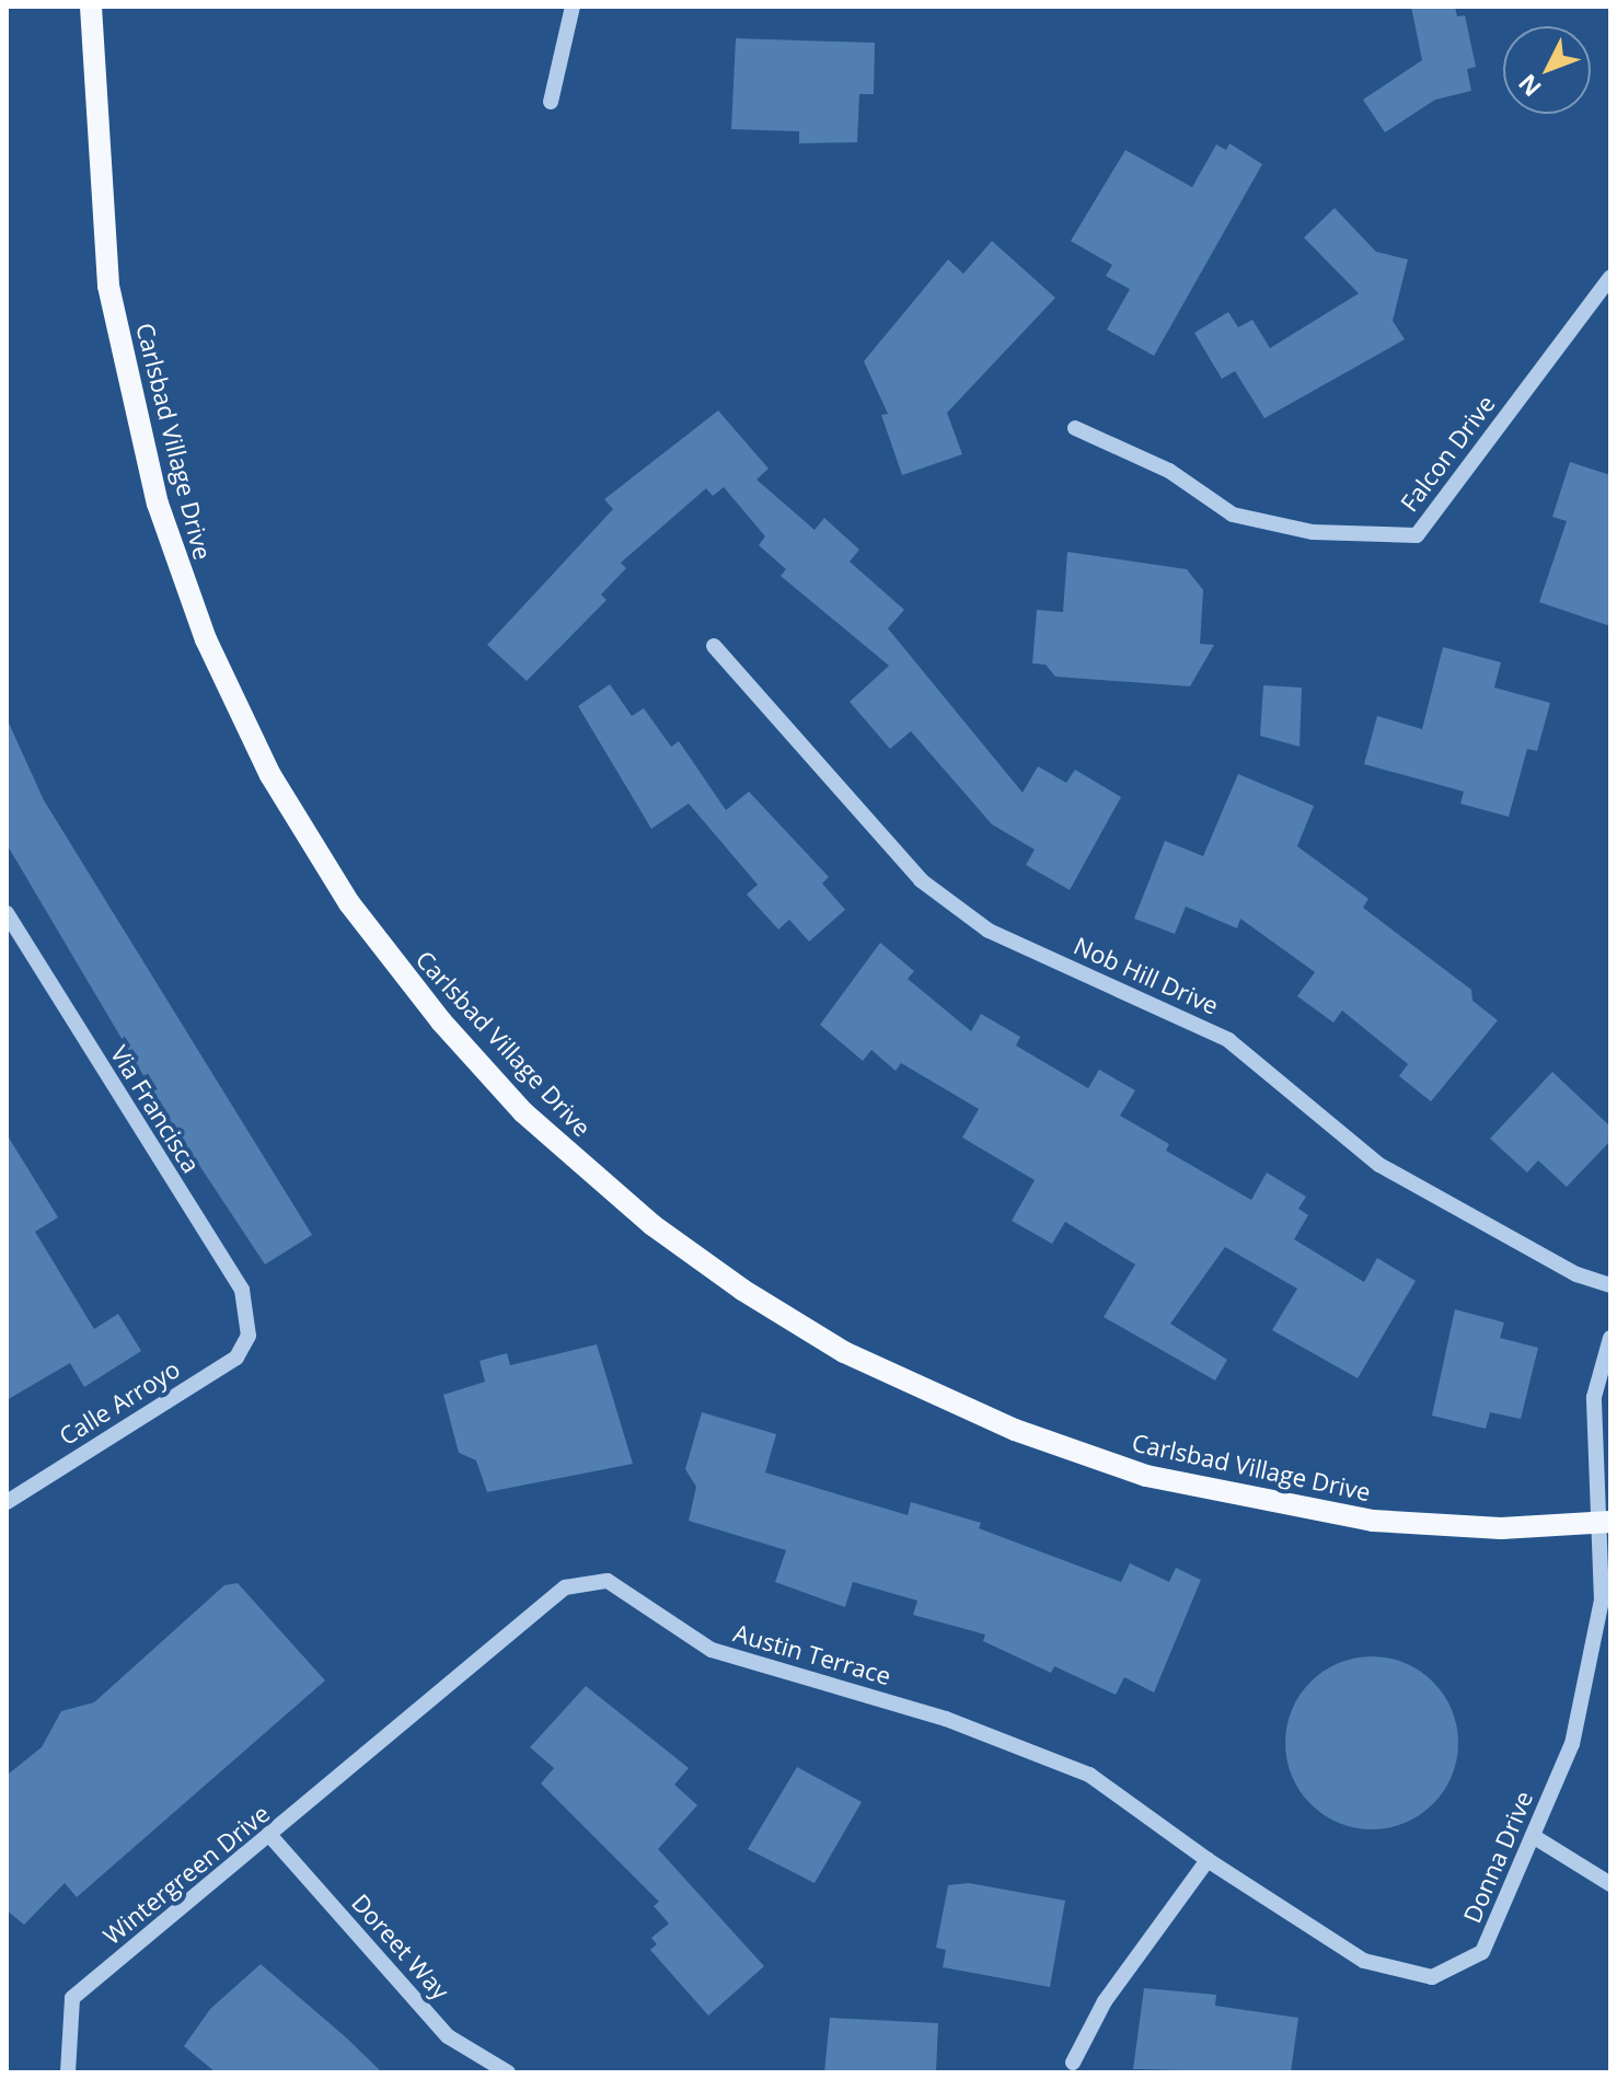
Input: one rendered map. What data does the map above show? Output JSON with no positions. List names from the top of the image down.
{
  "streets": {
    "main road": ["Carlsbad Village Drive"],
    "street": [
      "Falcon Drive",
      "Nob Hill Drive",
      "Via Francisca",
      "Calle Arroyo",
      "Austin Terrace",
      "Donna Drive",
      "Wintergreen Drive",
      "Doreet Way"
    ]
  },
  "crossings": [
    ["Carlsbad Village Drive", "Donna Drive"],
    ["Via Francisca", "Calle Arroyo"],
    ["Austin Terrace", "Donna Drive"],
    ["Austin Terrace", "Wintergreen Drive"],
    ["Wintergreen Drive", "Doreet Way"]
  ],
  "north": "bottom left"
}
